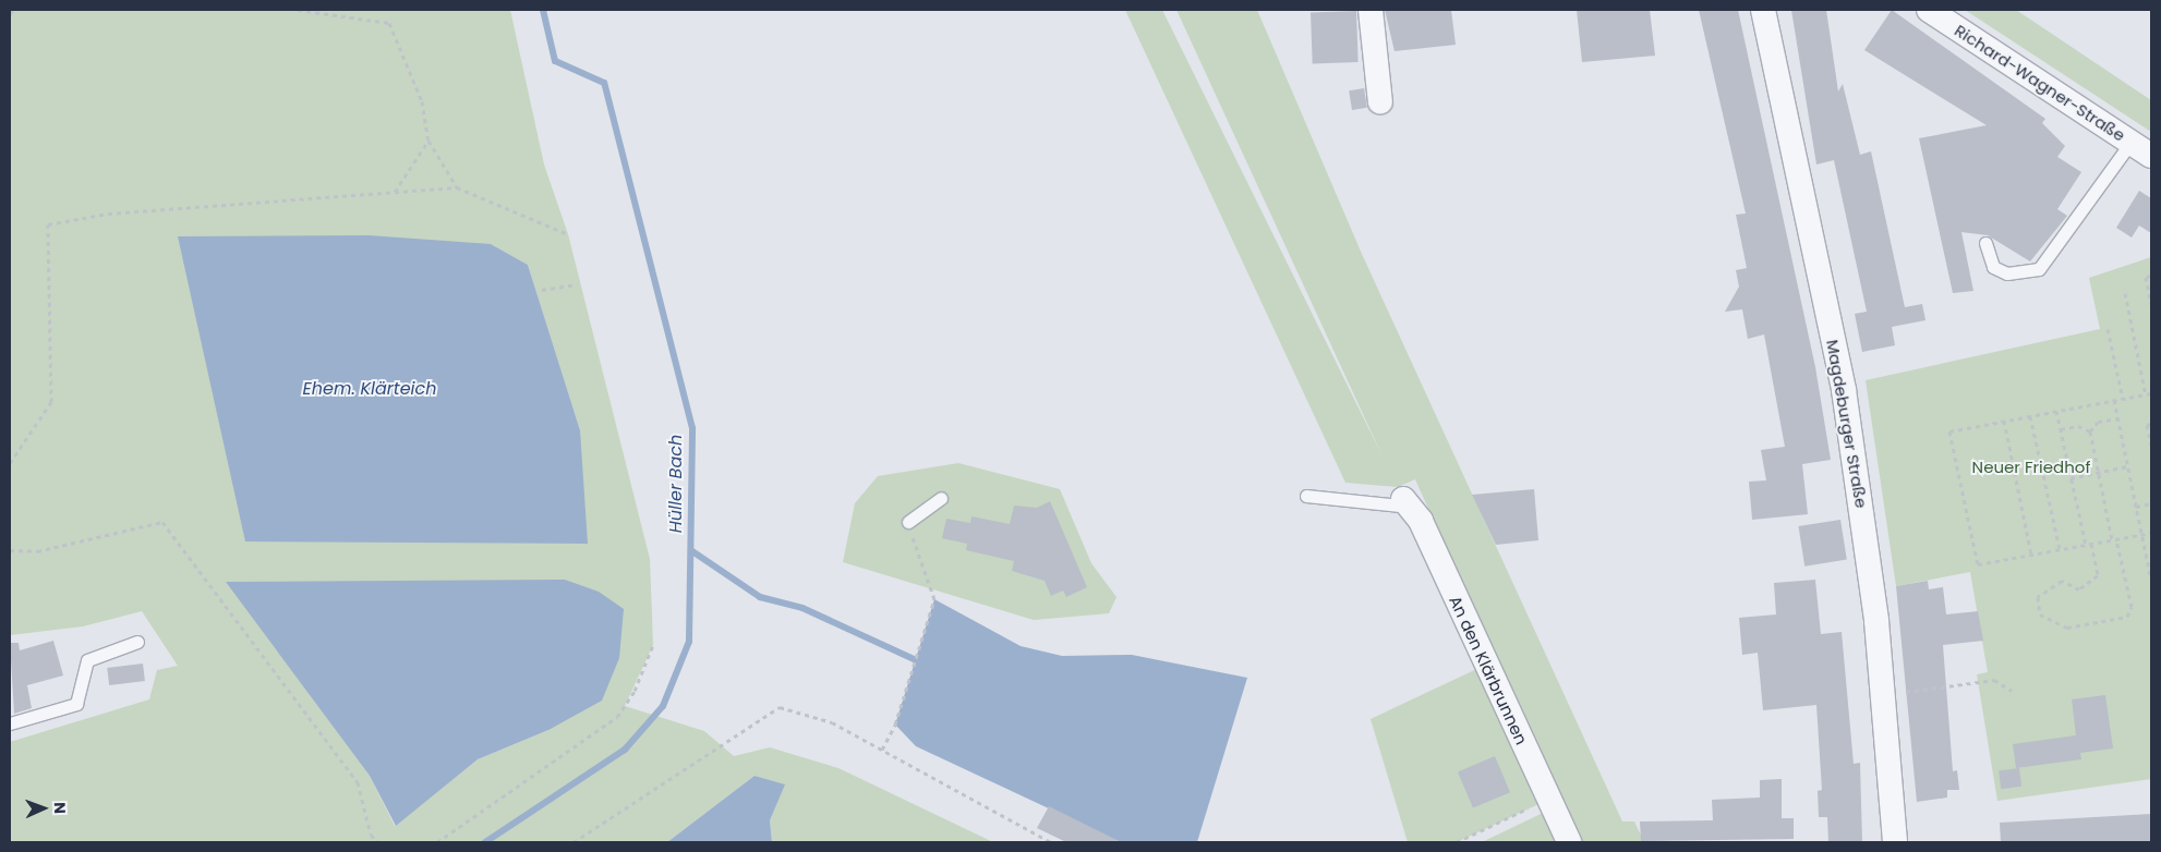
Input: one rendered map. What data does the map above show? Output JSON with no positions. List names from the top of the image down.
{
  "streets": {
    "street": ["Richard-Wagner-Straße", "Magdeburger Straße", "An den Klärbrunnen"]
  },
  "water": ["Ehem. Klärteich", "Hüller Bach"],
  "parks": ["Neuer Friedhof"],
  "north": "right"
}
